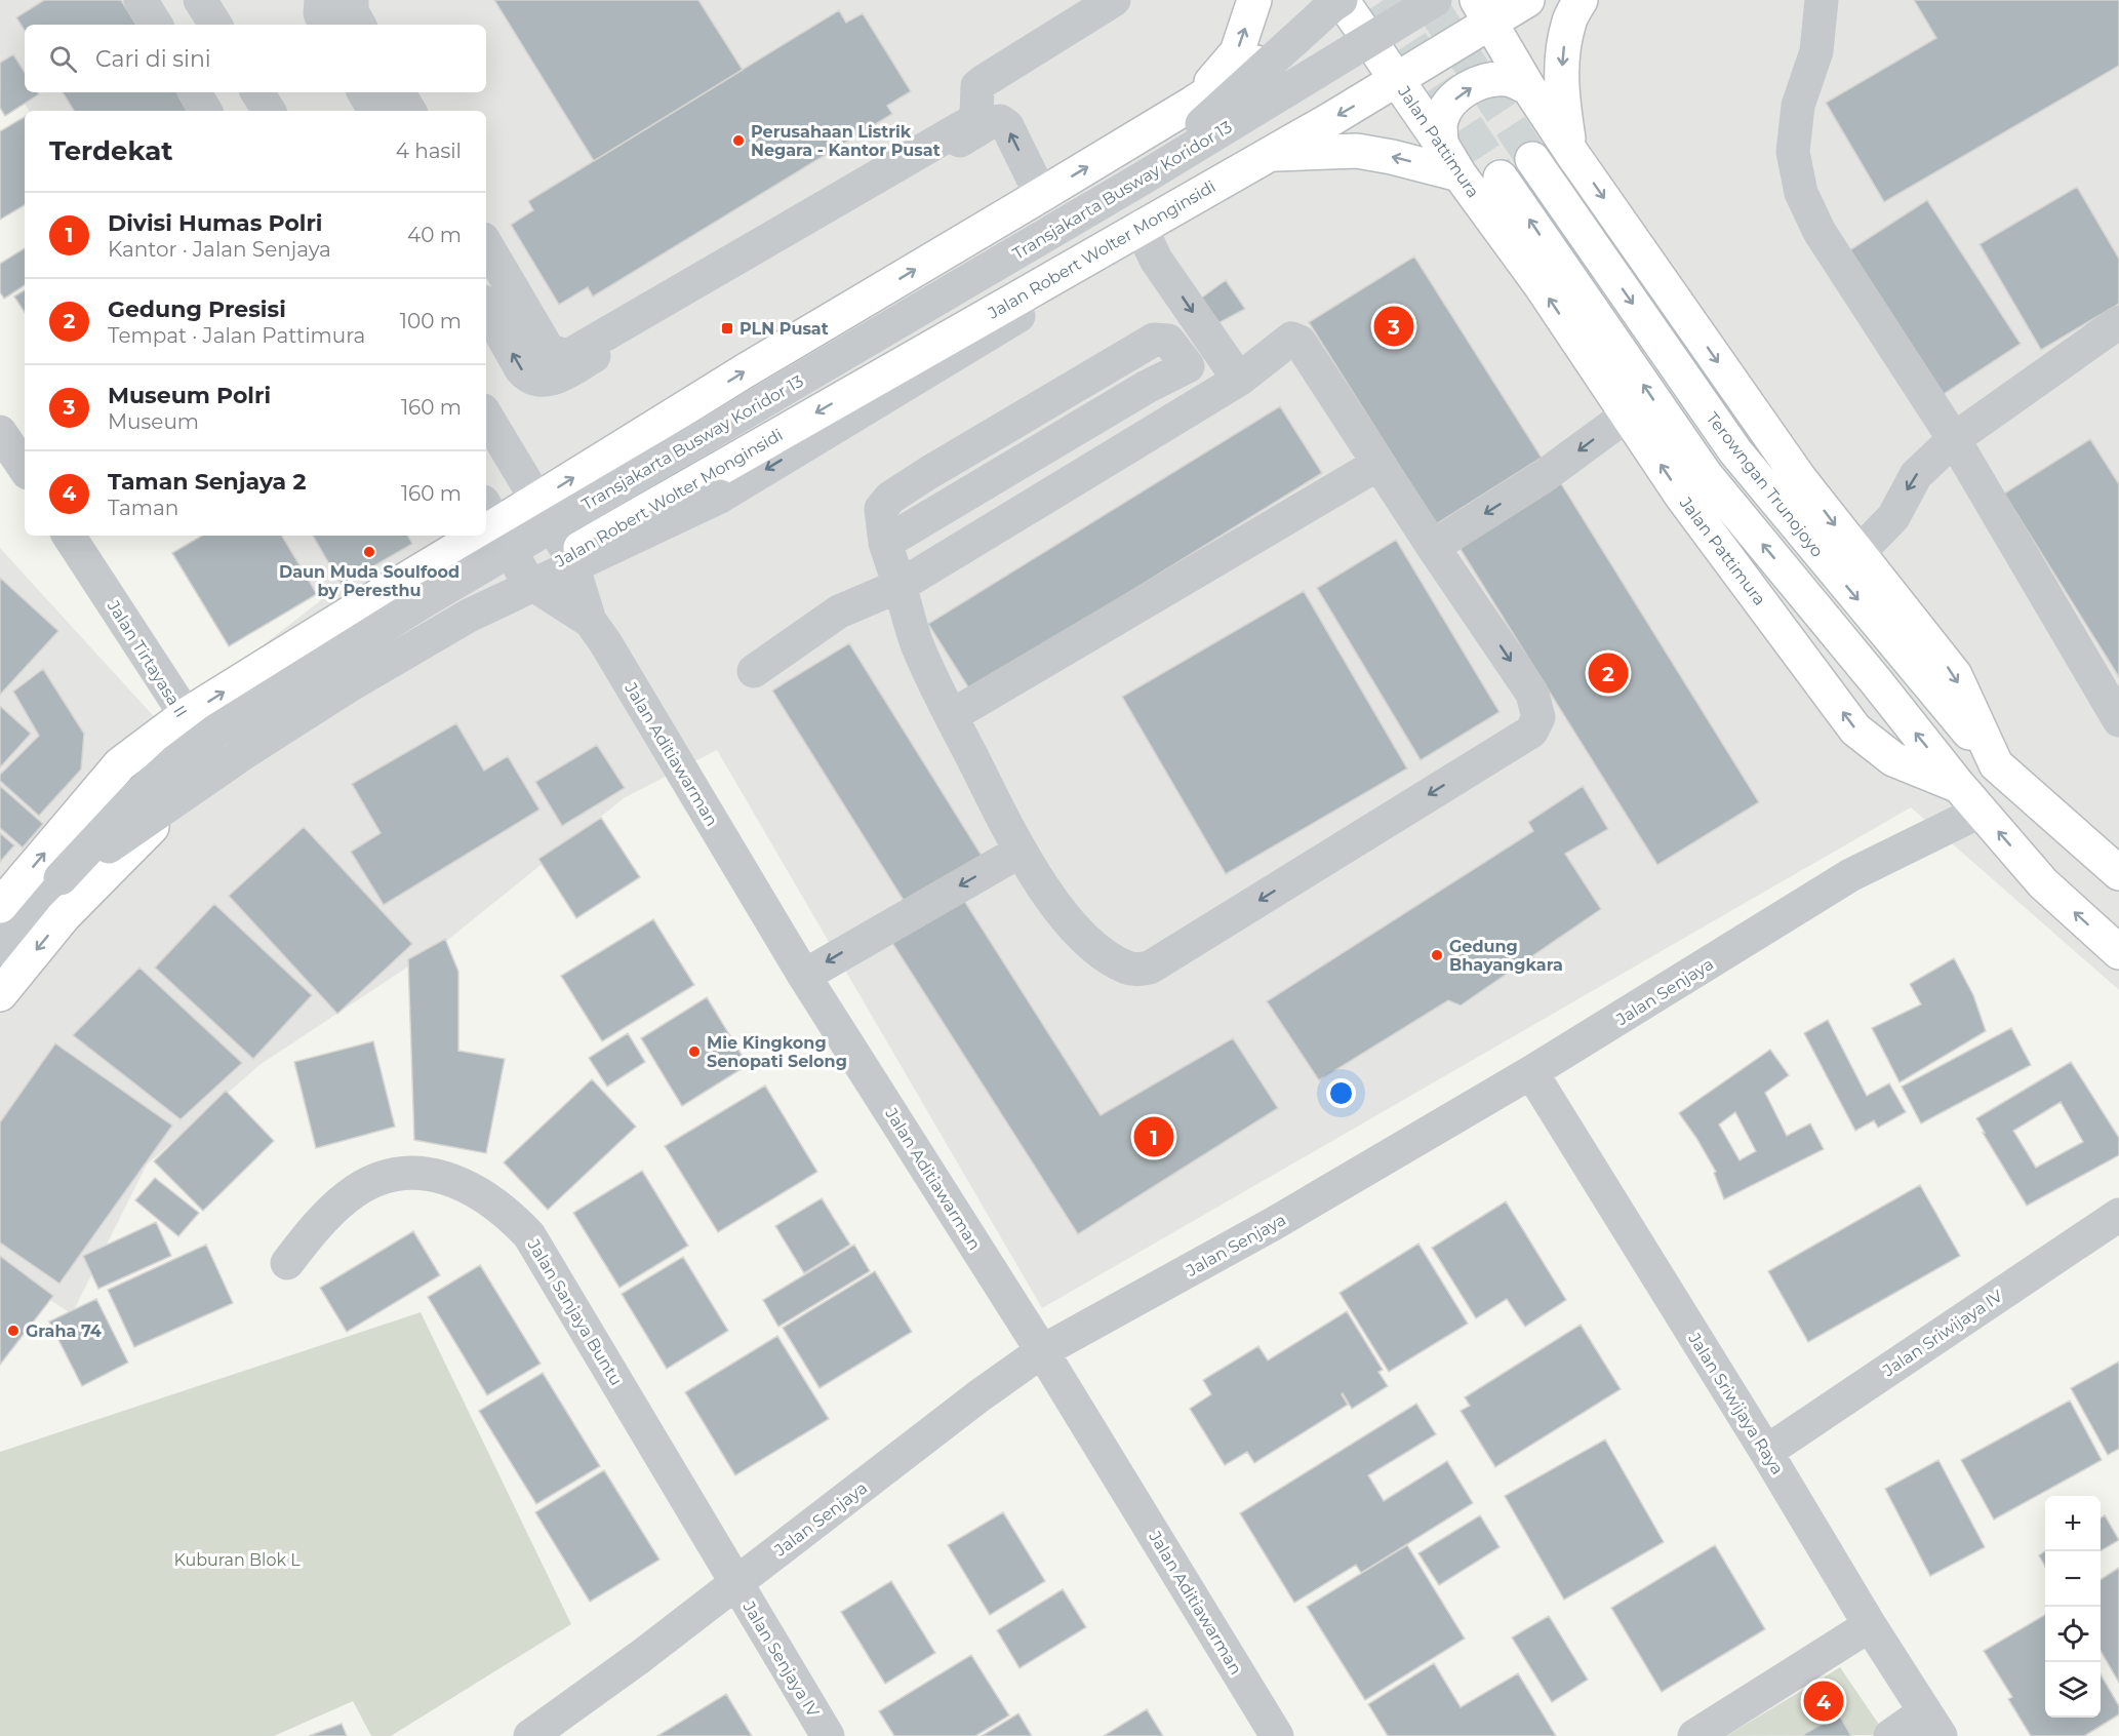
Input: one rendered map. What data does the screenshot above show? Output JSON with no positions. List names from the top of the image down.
{
  "streets": {
    "main road": ["Jalan Pattimura", "Jalan Robert Wolter Monginsidi", "Terowngan Trunojoyo"],
    "street": [
      "Transjakarta Busway Koridor 13",
      "Jalan Tirtayasa II",
      "Jalan Aditiawarman",
      "Jalan Senjaya",
      "Jalan Sanjaya Buntu",
      "Jalan Sriwijaya IV",
      "Jalan Sriwijaya Raya",
      "Jalan Senjaya IV"
    ]
  },
  "crossings": [
    ["Jalan Pattimura", "Jalan Robert Wolter Monginsidi"],
    ["Jalan Pattimura", "Jalan Senjaya"],
    ["Jalan Robert Wolter Monginsidi", "Jalan Tirtayasa II"],
    ["Jalan Robert Wolter Monginsidi", "Jalan Aditiawarman"],
    ["Jalan Aditiawarman", "Jalan Senjaya"],
    ["Jalan Senjaya", "Jalan Sanjaya Buntu"],
    ["Jalan Senjaya", "Jalan Sriwijaya Raya"],
    ["Jalan Senjaya", "Jalan Senjaya IV"],
    ["Jalan Sanjaya Buntu", "Jalan Senjaya IV"],
    ["Jalan Sriwijaya IV", "Jalan Sriwijaya Raya"]
  ],
  "parks": ["Kuburan Blok L"],
  "places": {
    "other": [
      "Perusahaan Listrik Negara - Kantor Pusat",
      "Daun Muda Soulfood by Peresthu",
      "Gedung Bhayangkara",
      "Mie Kingkong Senopati Selong",
      "Graha 74"
    ],
    "transit": ["PLN Pusat"]
  },
  "page": {
    "search": "Cari di sini",
    "heading": ["Terdekat", "4 hasil"],
    "list": [
      {
        "mark": "1",
        "name": "Divisi Humas Polri",
        "note": "Kantor · Jalan Senjaya",
        "value": "40 m"
      },
      {
        "mark": "2",
        "name": "Gedung Presisi",
        "note": "Tempat · Jalan Pattimura",
        "value": "100 m"
      },
      {
        "mark": "3",
        "name": "Museum Polri",
        "note": "Museum",
        "value": "160 m"
      },
      {
        "mark": "4",
        "name": "Taman Senjaya 2",
        "note": "Taman",
        "value": "160 m"
      }
    ],
    "pins": [
      "3",
      "2",
      "1",
      "4"
    ],
    "map_buttons": ["+", "−"]
  }
}
